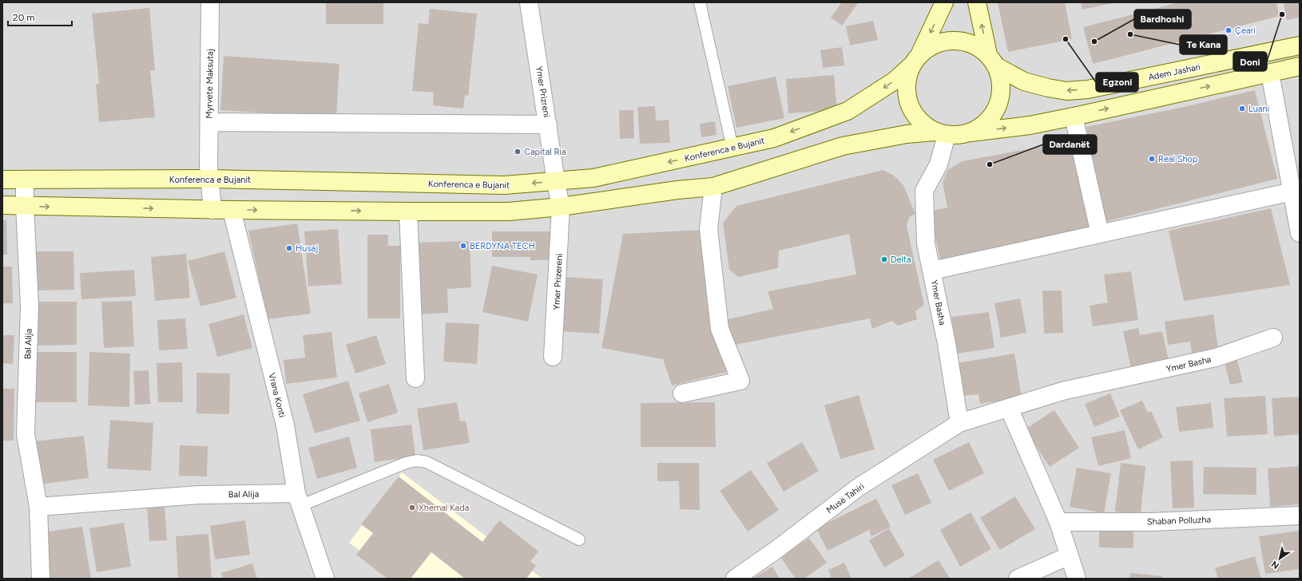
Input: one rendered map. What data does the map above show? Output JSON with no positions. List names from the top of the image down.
{
  "streets": {
    "main road": ["Adem Jashari", "Konferenca e Bujanit"],
    "street": [
      "Myrvete Maksutaj",
      "Ymer Prizreni",
      "Ymer Prizereni",
      "Ymer Basha",
      "Bal Alija",
      "Vrana Konti",
      "Musë Tahiri",
      "Shaban Polluzha"
    ]
  },
  "crossings": [
    ["Adem Jashari", "Konferenca e Bujanit"],
    ["Adem Jashari", "Ymer Basha"],
    ["Myrvete Maksutaj", "Konferenca e Bujanit"],
    ["Ymer Prizreni", "Konferenca e Bujanit"],
    ["Ymer Prizreni", "Ymer Prizereni"],
    ["Konferenca e Bujanit", "Ymer Basha"],
    ["Konferenca e Bujanit", "Bal Alija"],
    ["Ymer Basha", "Musë Tahiri"],
    ["Bal Alija", "Vrana Konti"]
  ],
  "places": [
    "Doni",
    "Çeari",
    "Te Kana",
    "Egzoni",
    "Bardhoshi",
    "Luani",
    "Capital Ria",
    "Real Shop",
    "Dardanët",
    "BERDYNA TECH",
    "Husaj",
    "Delta",
    "Xhemal Kada"
  ],
  "scale_bar": "20 m",
  "north": "bottom left"
}
